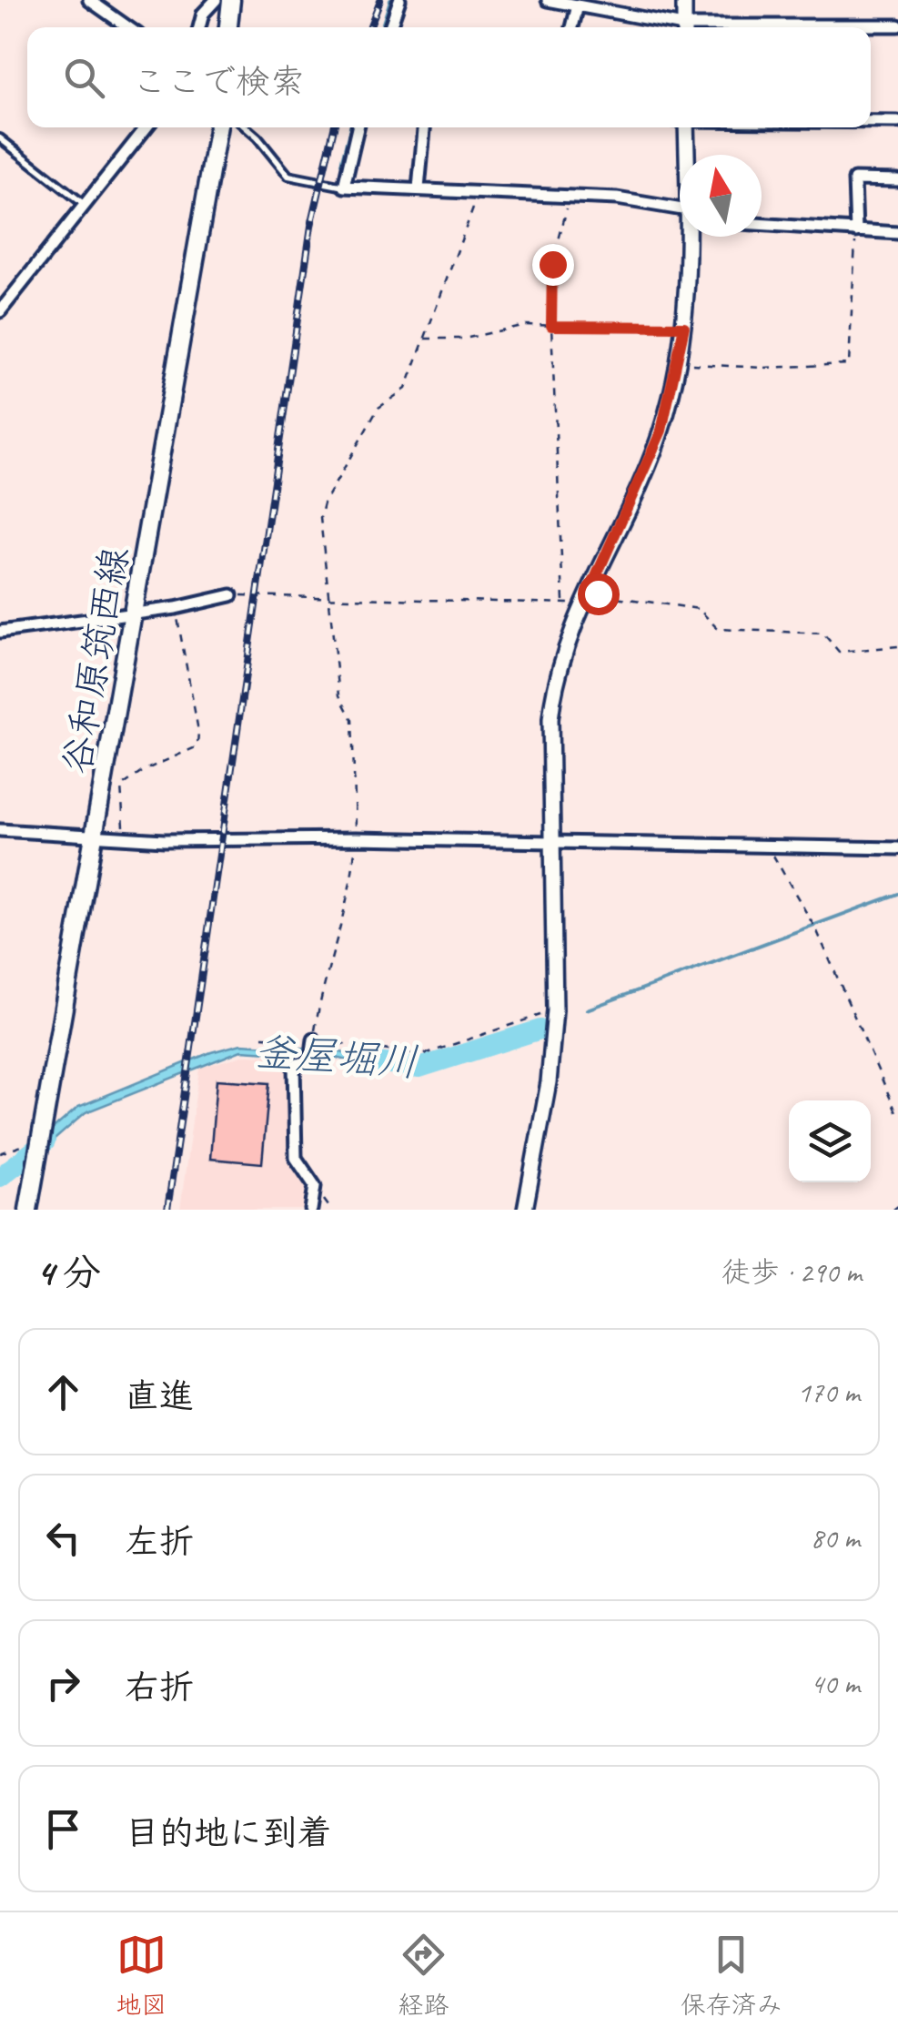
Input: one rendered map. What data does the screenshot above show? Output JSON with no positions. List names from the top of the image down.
{
  "streets": {
    "main road": ["谷和原筑西線"]
  },
  "water": ["釜屋堀川"],
  "north": "top",
  "page": {
    "search": "ここで検索",
    "heading": ["4 分", "徒歩 · 290 m"],
    "list": [
      ["直進", "170 m"],
      ["左折", "80 m"],
      ["右折", "40 m"],
      "目的地に到着"
    ],
    "nav": ["地図", "経路", "保存済み"]
  }
}
